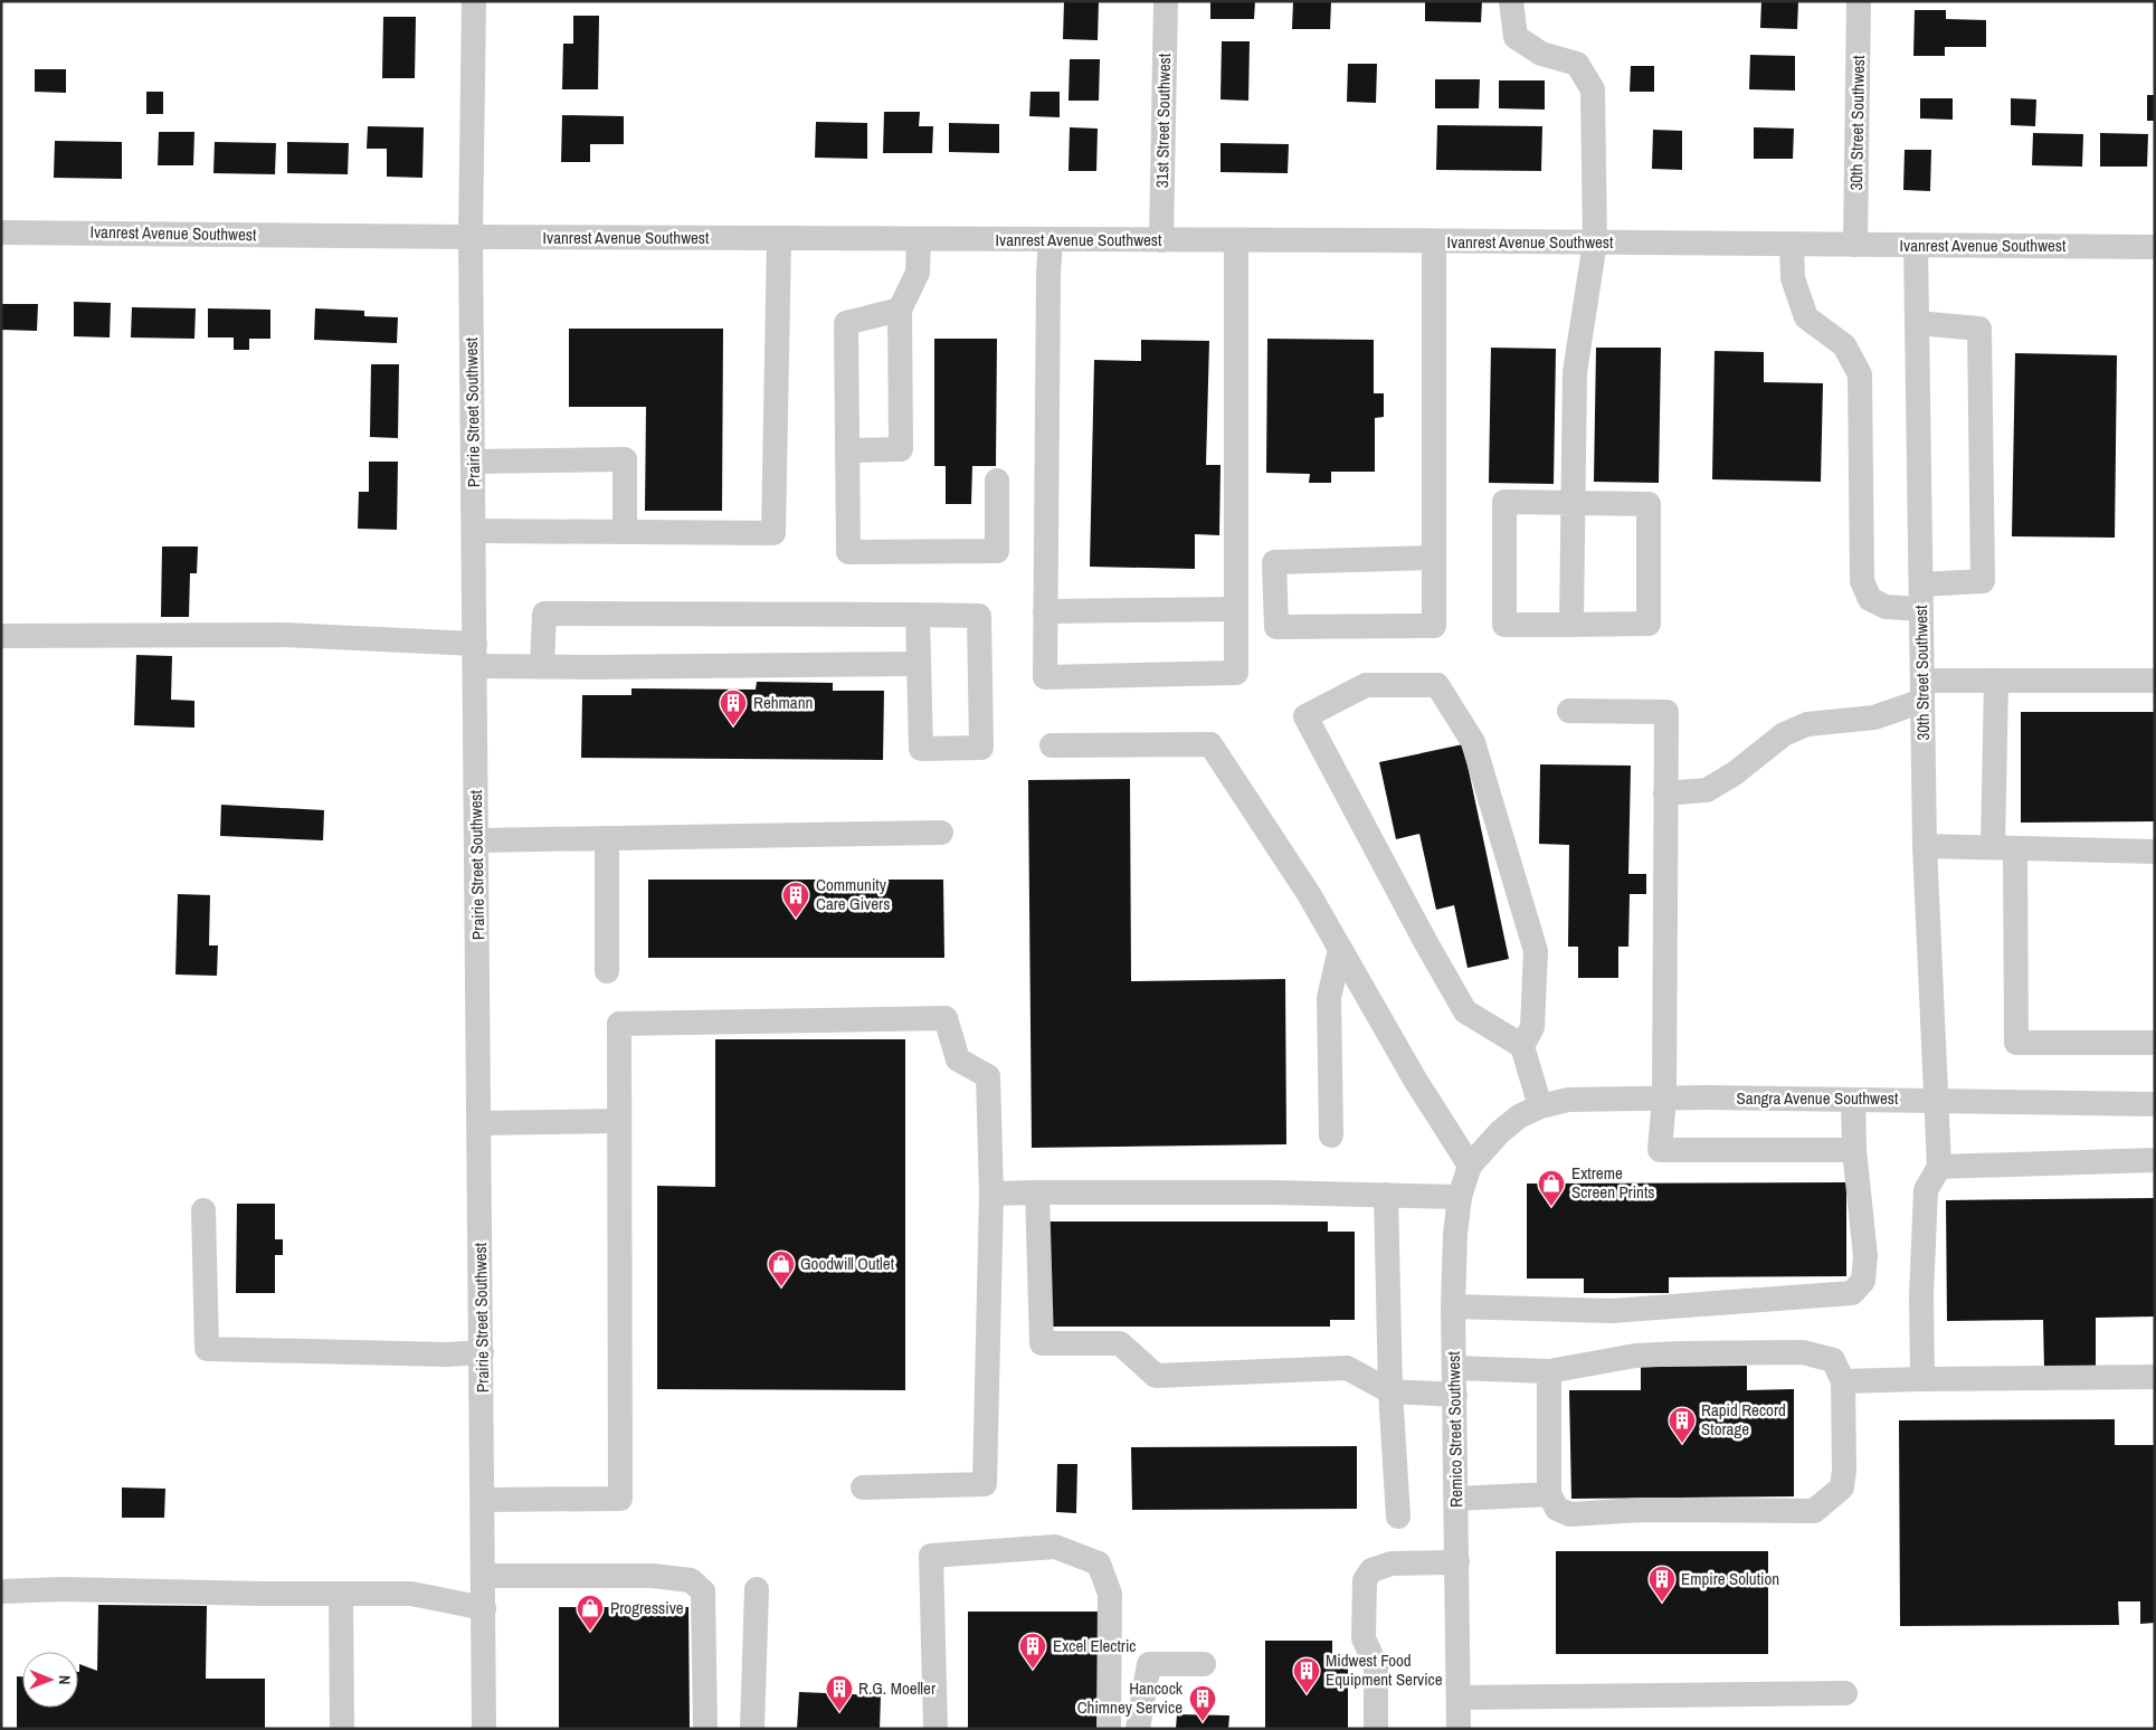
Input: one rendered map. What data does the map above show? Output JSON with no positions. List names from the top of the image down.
{
  "streets": {
    "street": [
      "31st Street Southwest",
      "30th Street Southwest",
      "Ivanrest Avenue Southwest",
      "Prairie Street Southwest",
      "Sangra Avenue Southwest",
      "Remico Street Southwest"
    ]
  },
  "crossings": [
    ["31st Street Southwest", "Ivanrest Avenue Southwest"],
    ["30th Street Southwest", "Ivanrest Avenue Southwest"],
    ["30th Street Southwest", "Sangra Avenue Southwest"],
    ["Ivanrest Avenue Southwest", "Prairie Street Southwest"],
    ["Sangra Avenue Southwest", "Remico Street Southwest"]
  ],
  "places": {
    "building": [
      "Rehmann",
      "Community Care Givers",
      "Rapid Record Storage",
      "Empire Solution",
      "Excel Electric",
      "Midwest Food Equipment Service",
      "R.G. Moeller",
      "Hancock Chimney Service"
    ],
    "shop": ["Extreme Screen Prints", "Goodwill Outlet", "Progressive"]
  },
  "north": "right"
}
